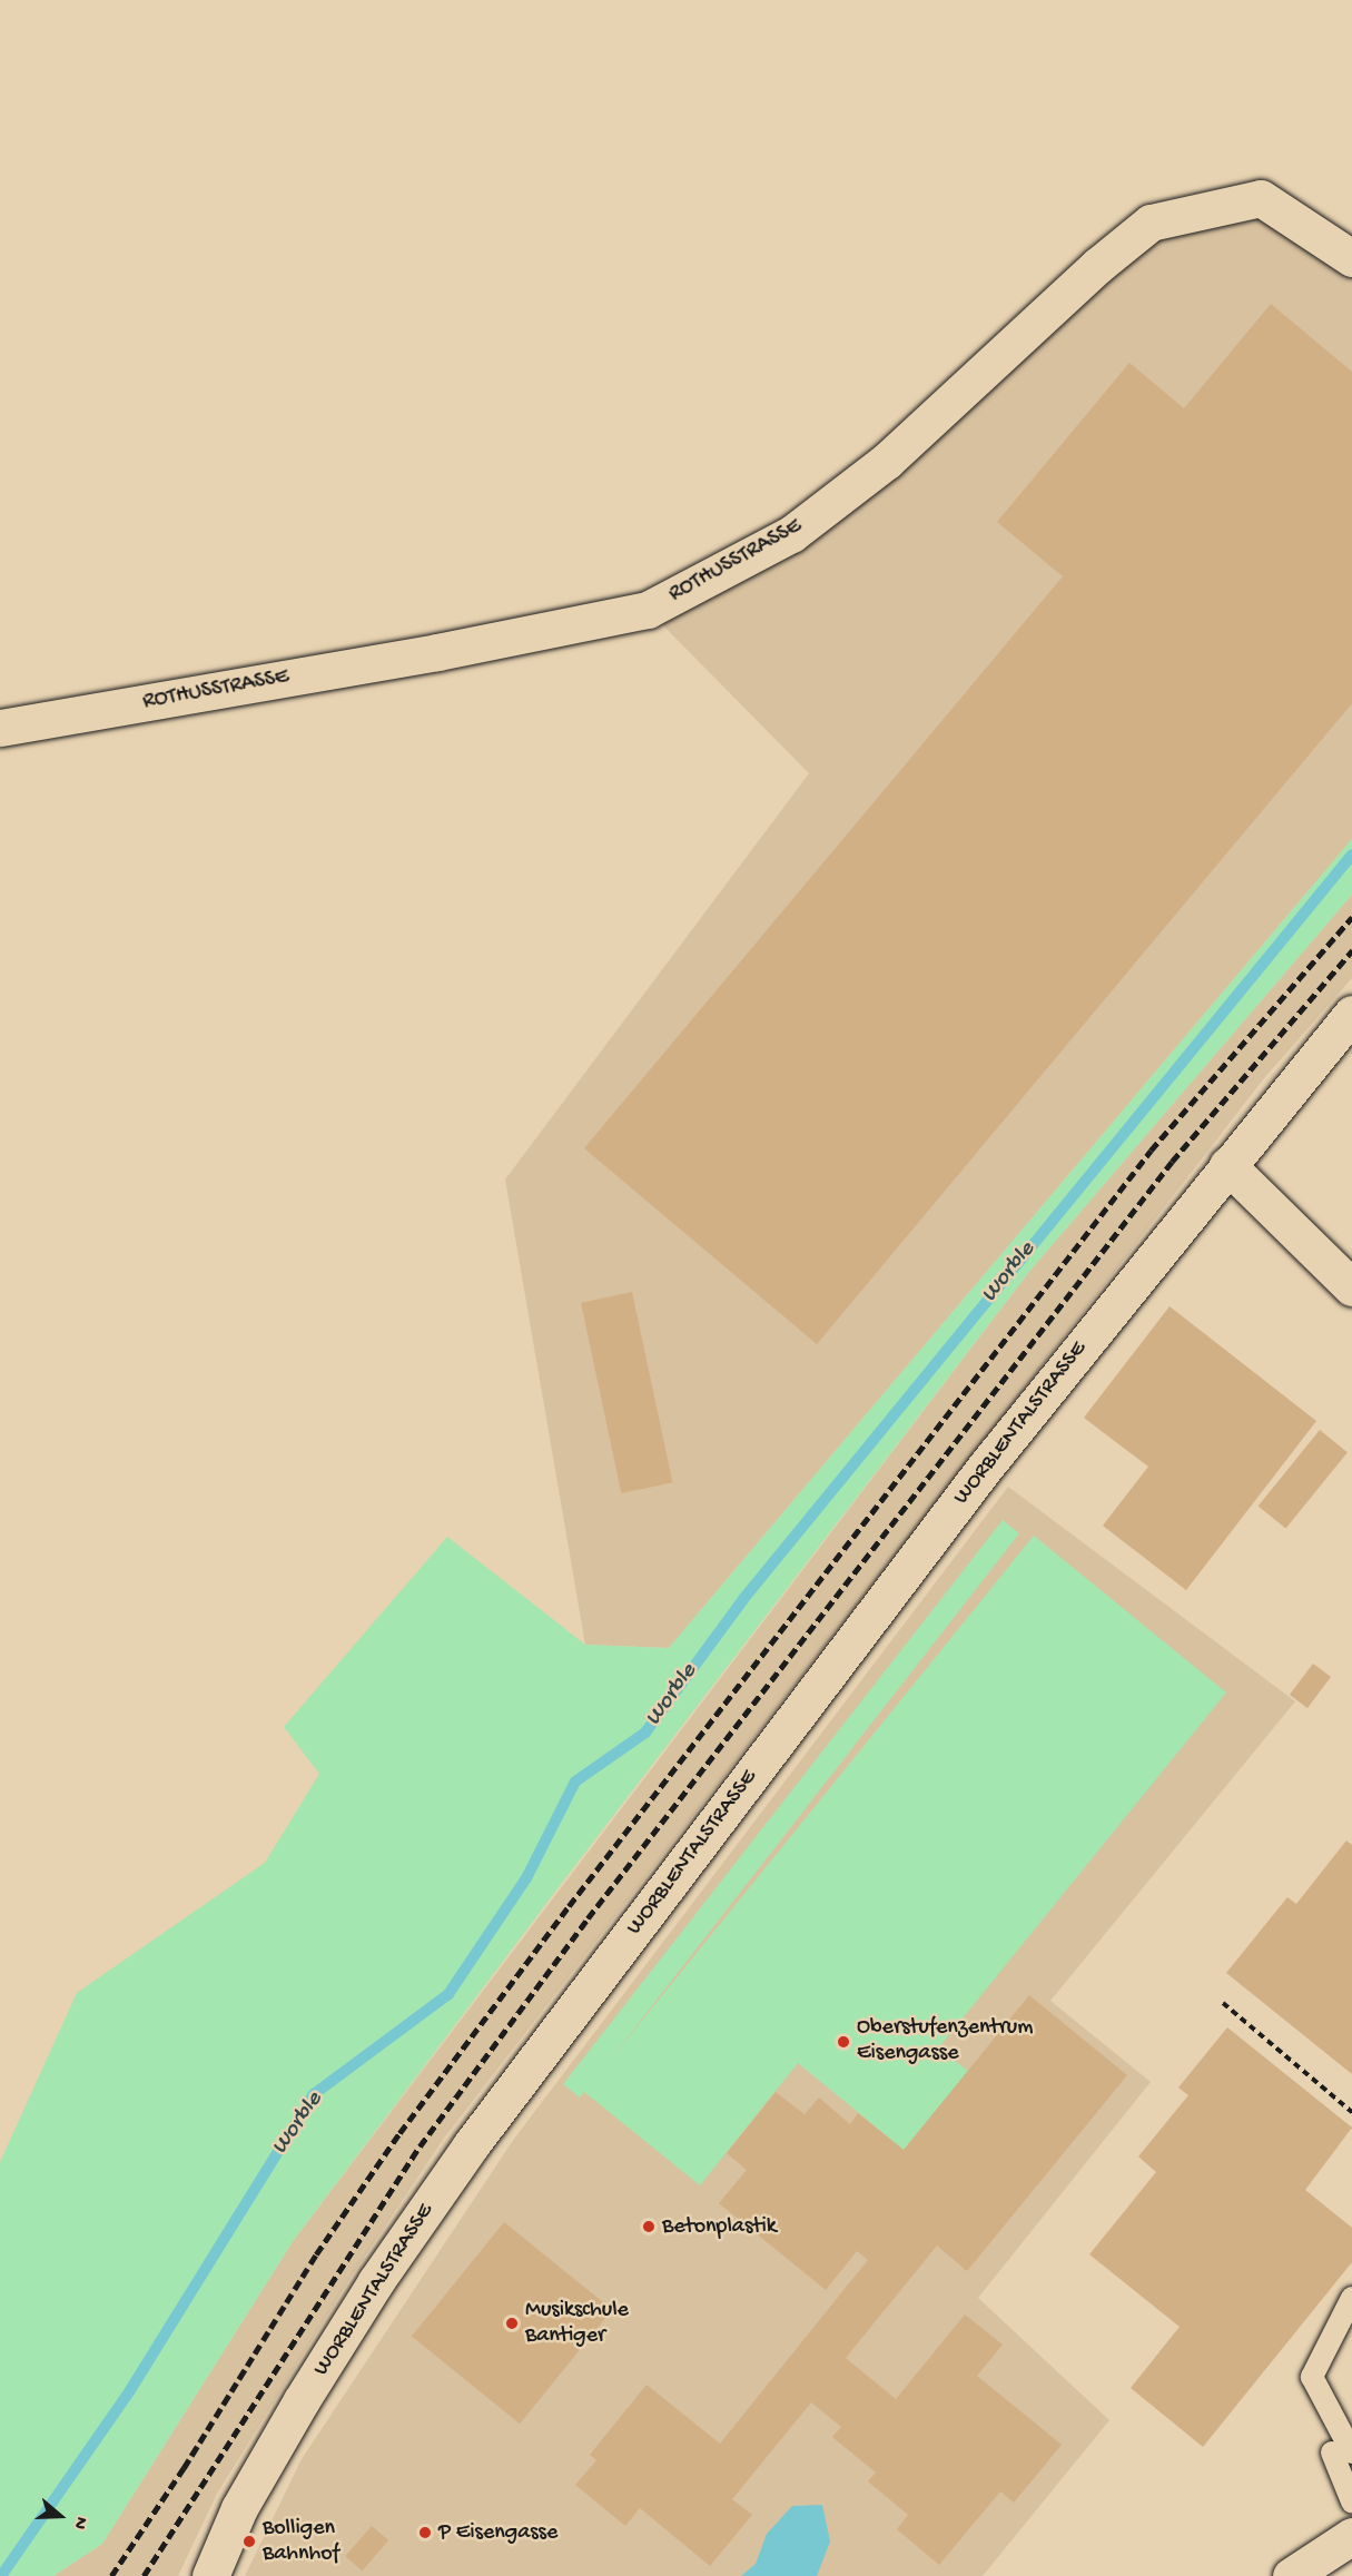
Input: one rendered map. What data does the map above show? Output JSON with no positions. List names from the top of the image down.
{
  "streets": {
    "main road": ["ROTHUSSTRASSE", "WORBLENTALSTRASSE"]
  },
  "water": ["Worble"],
  "places": [
    "Oberstufenzentrum Eisengasse",
    "Betonplastik",
    "Musikschule Bantiger",
    "P Eisengasse",
    "Bolligen Bahnhof"
  ],
  "north": "right"
}
